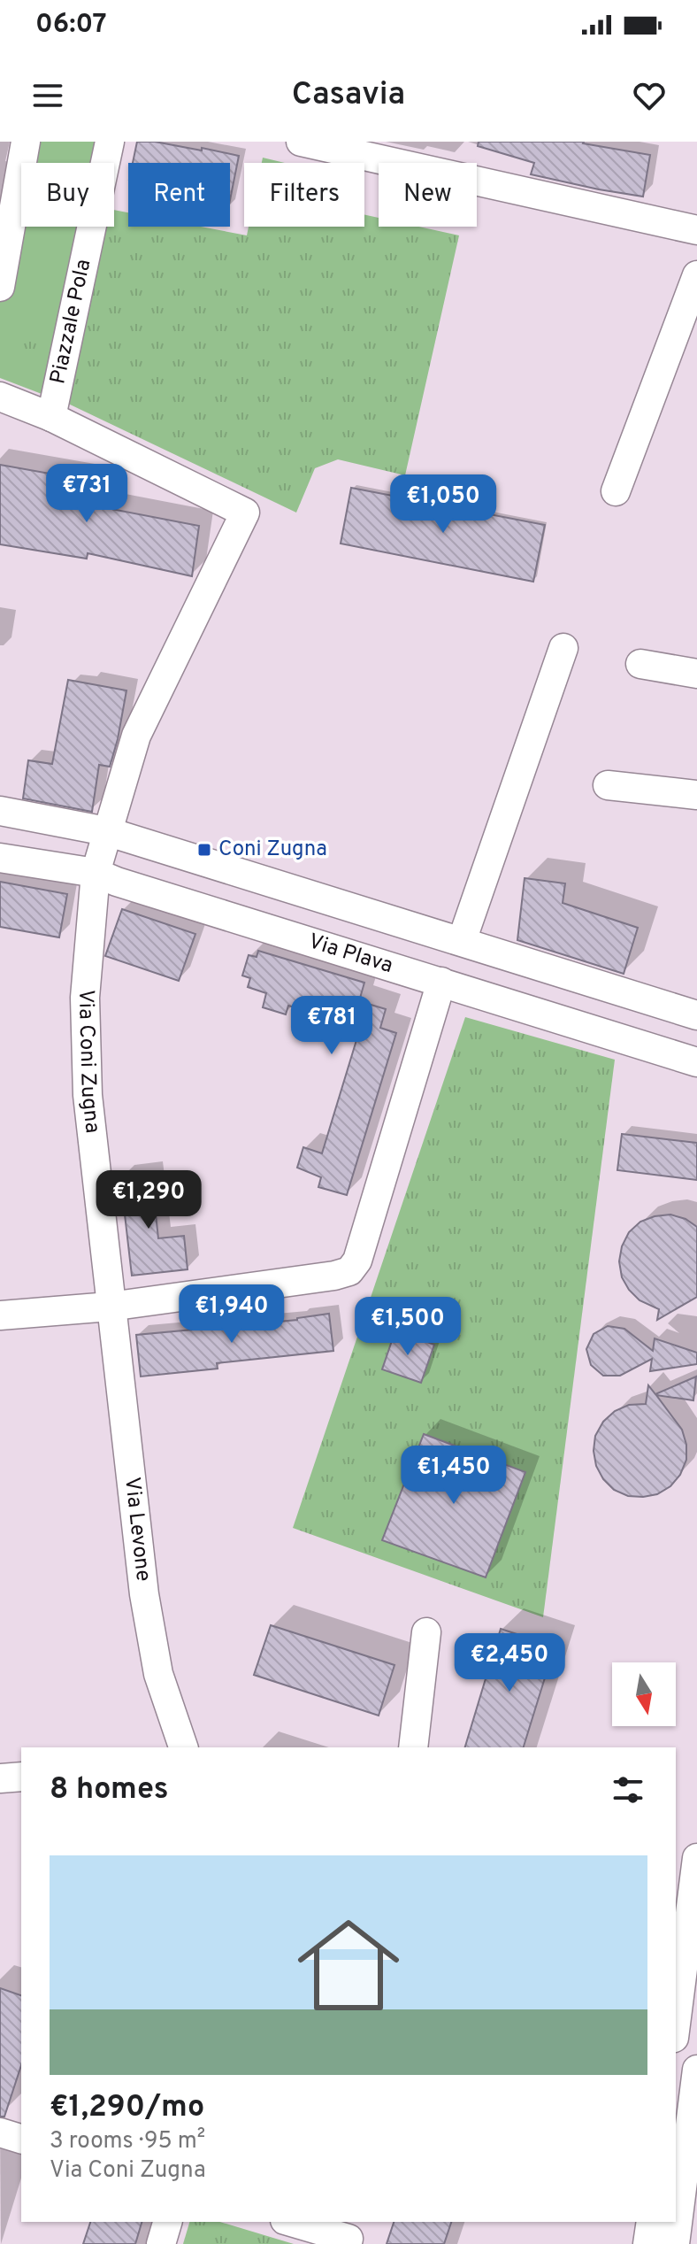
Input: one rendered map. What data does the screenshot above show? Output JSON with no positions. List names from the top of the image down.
{
  "streets": {
    "street": [
      "Piazzale Pola",
      "Via Plava",
      "Via Coni Zugna",
      "Via Levone"
    ]
  },
  "crossings": [
    ["Piazzale Pola", "Via Coni Zugna"],
    ["Via Plava", "Via Coni Zugna"],
    ["Via Coni Zugna", "Via Levone"]
  ],
  "places": {
    "transit": ["Coni Zugna"]
  },
  "north": "bottom",
  "page": {
    "status": "06:07",
    "header": "Casavia",
    "chip": [
      "Buy",
      "Rent",
      "Filters",
      "New"
    ],
    "price": [
      "€731",
      "€1,050",
      "€781",
      "€1,290",
      "€1,940",
      "€1,500",
      "€1,450",
      "€2,450"
    ],
    "heading": "8 homes",
    "list": [
      {
        "name": "€1,290/mo",
        "note": "3 rooms · 95 m² · Via Coni Zugna"
      }
    ]
  }
}
